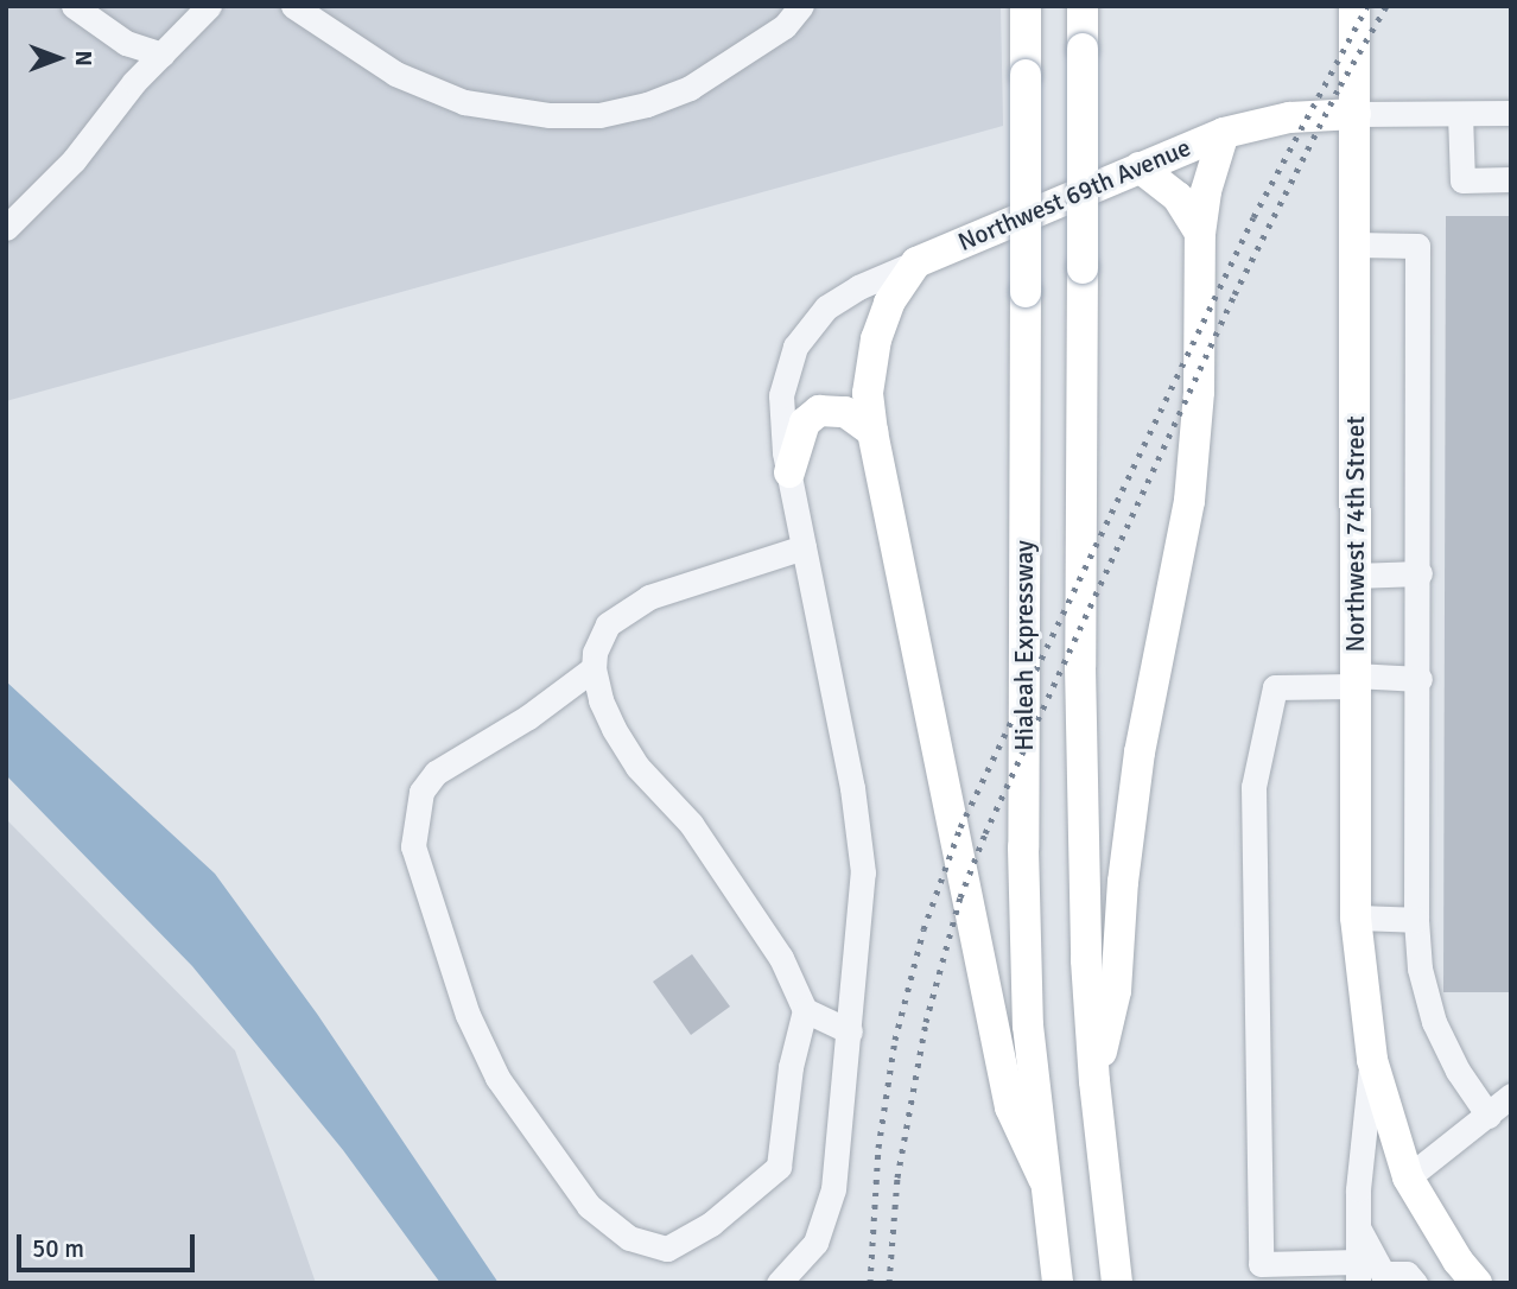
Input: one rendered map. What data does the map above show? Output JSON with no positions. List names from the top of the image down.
{
  "streets": {
    "main road": ["Northwest 69th Avenue", "Northwest 74th Street", "Hialeah Expressway"]
  },
  "crossings": [
    ["Northwest 69th Avenue", "Northwest 74th Street"]
  ],
  "scale_bar": "50 m",
  "north": "right"
}
